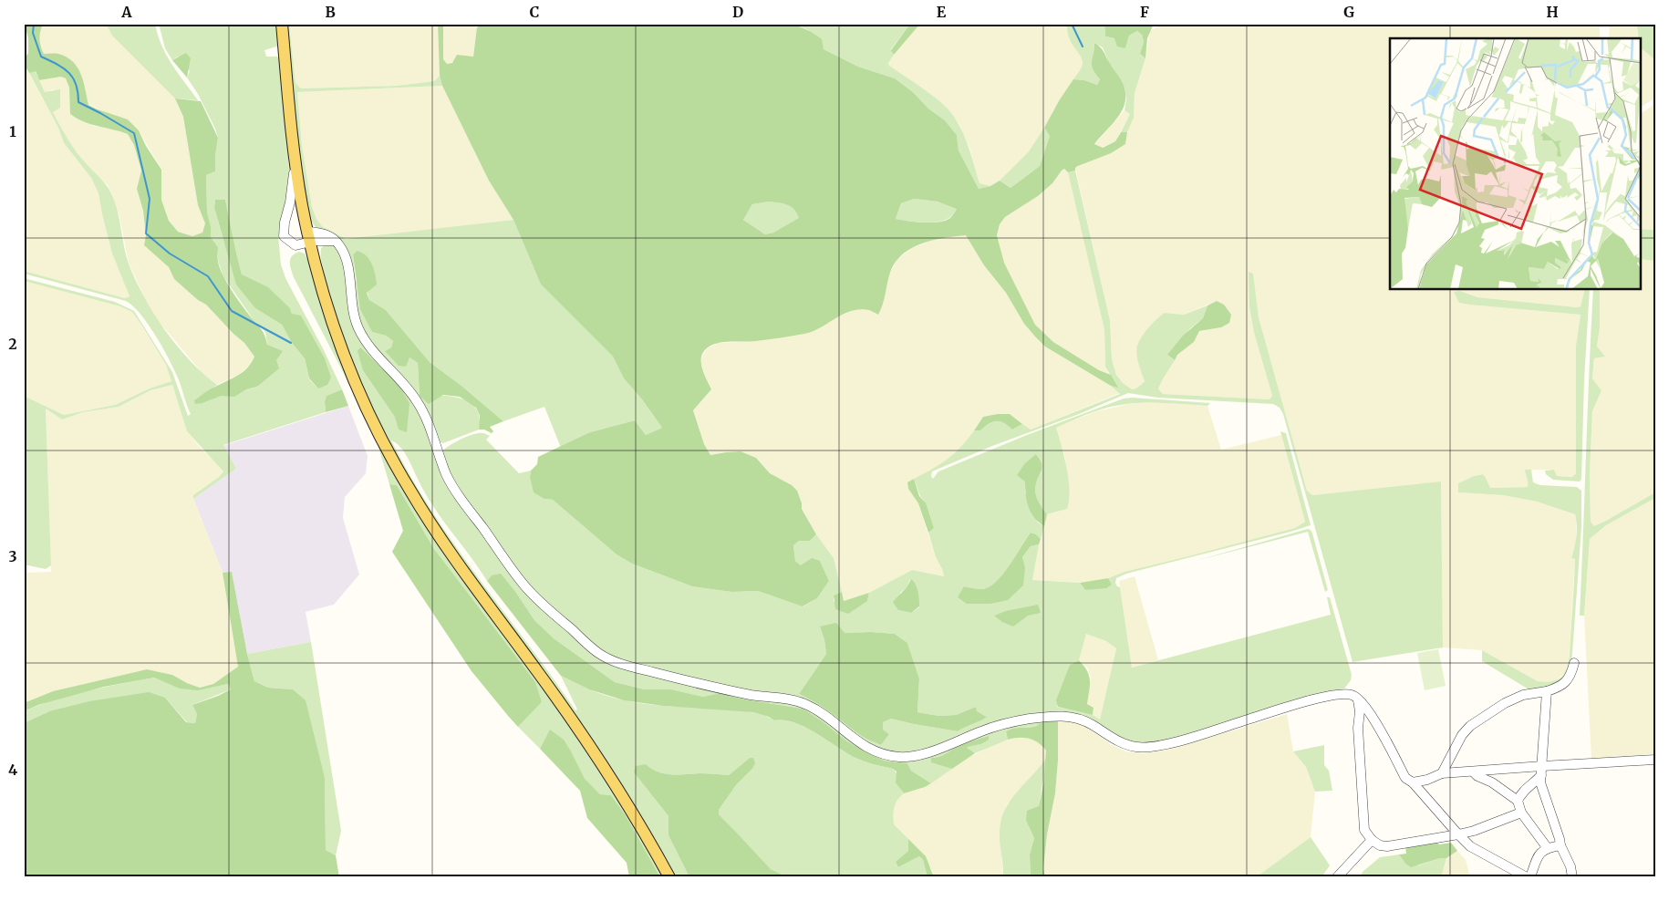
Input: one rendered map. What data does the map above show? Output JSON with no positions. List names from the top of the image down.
{
  "grid": {
    "columns": [
      "A",
      "B",
      "C",
      "D",
      "E",
      "F",
      "G",
      "H"
    ],
    "rows": [
      "1",
      "2",
      "3",
      "4"
    ]
  }
}
